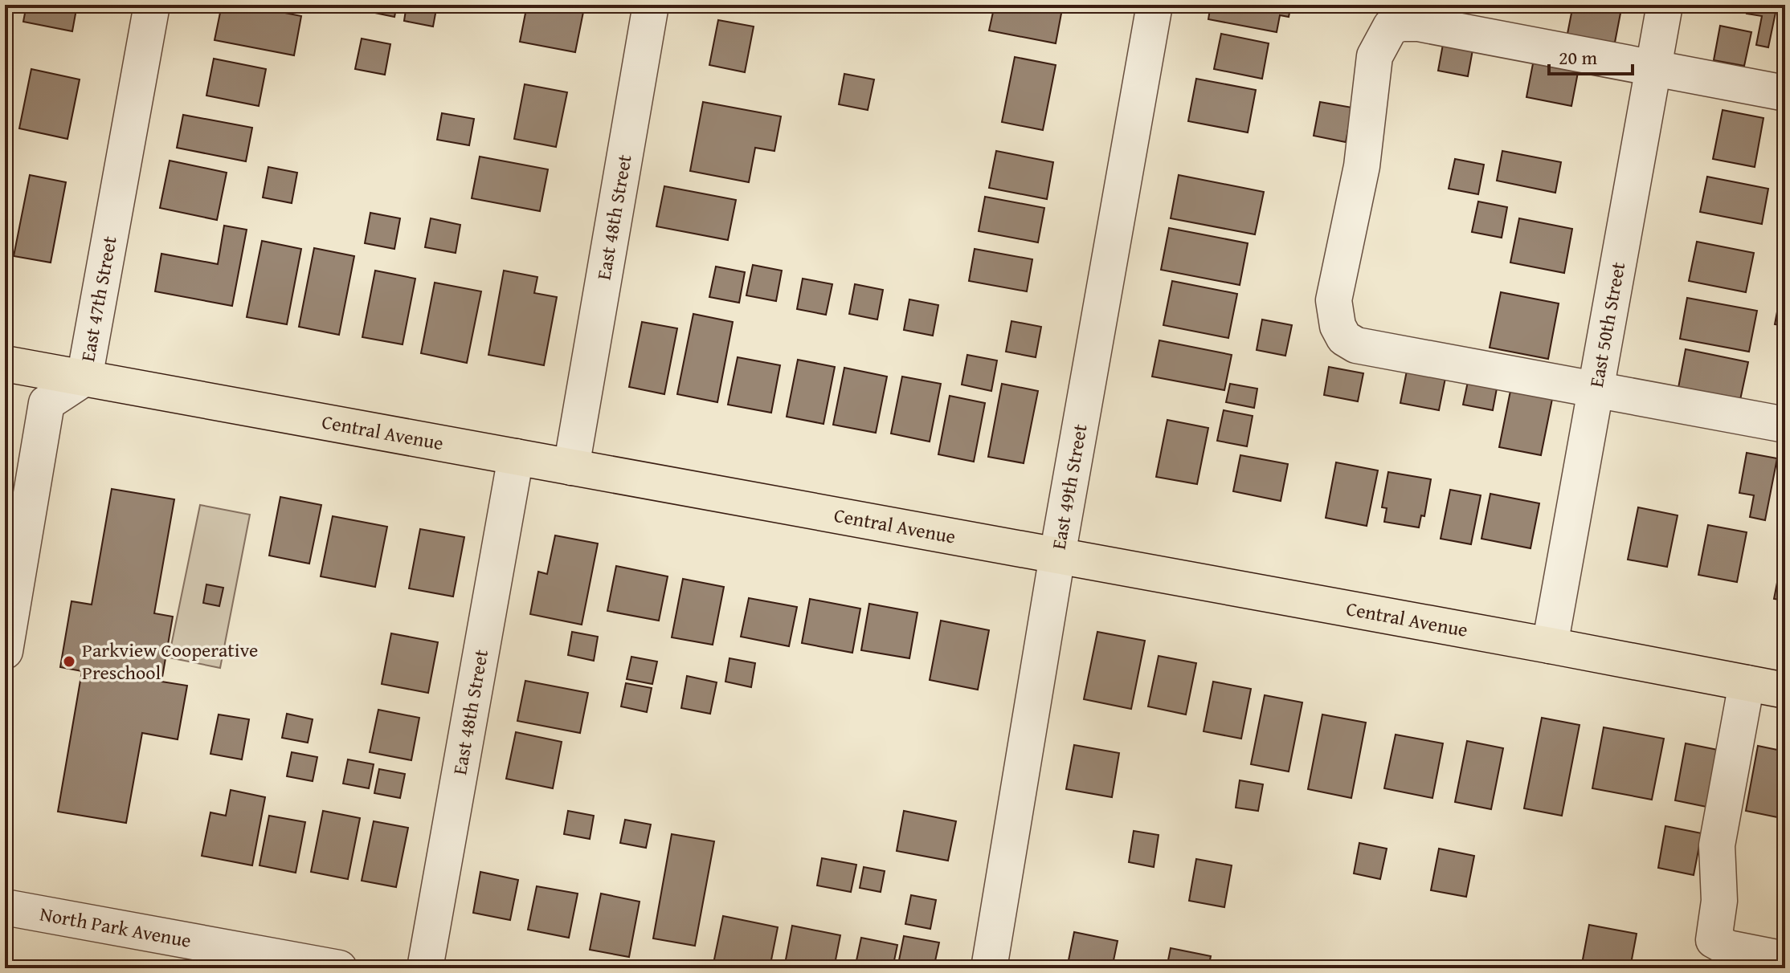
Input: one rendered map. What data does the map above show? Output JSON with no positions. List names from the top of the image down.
{
  "streets": {
    "main road": ["Central Avenue"],
    "street": [
      "East 48th Street",
      "East 47th Street",
      "East 50th Street",
      "East 49th Street",
      "North Park Avenue"
    ]
  },
  "crossings": [
    ["East 48th Street", "Central Avenue"],
    ["East 47th Street", "Central Avenue"],
    ["East 50th Street", "Central Avenue"],
    ["Central Avenue", "East 49th Street"]
  ],
  "places": ["Parkview Cooperative Preschool"],
  "scale_bar": "20 m"
}
